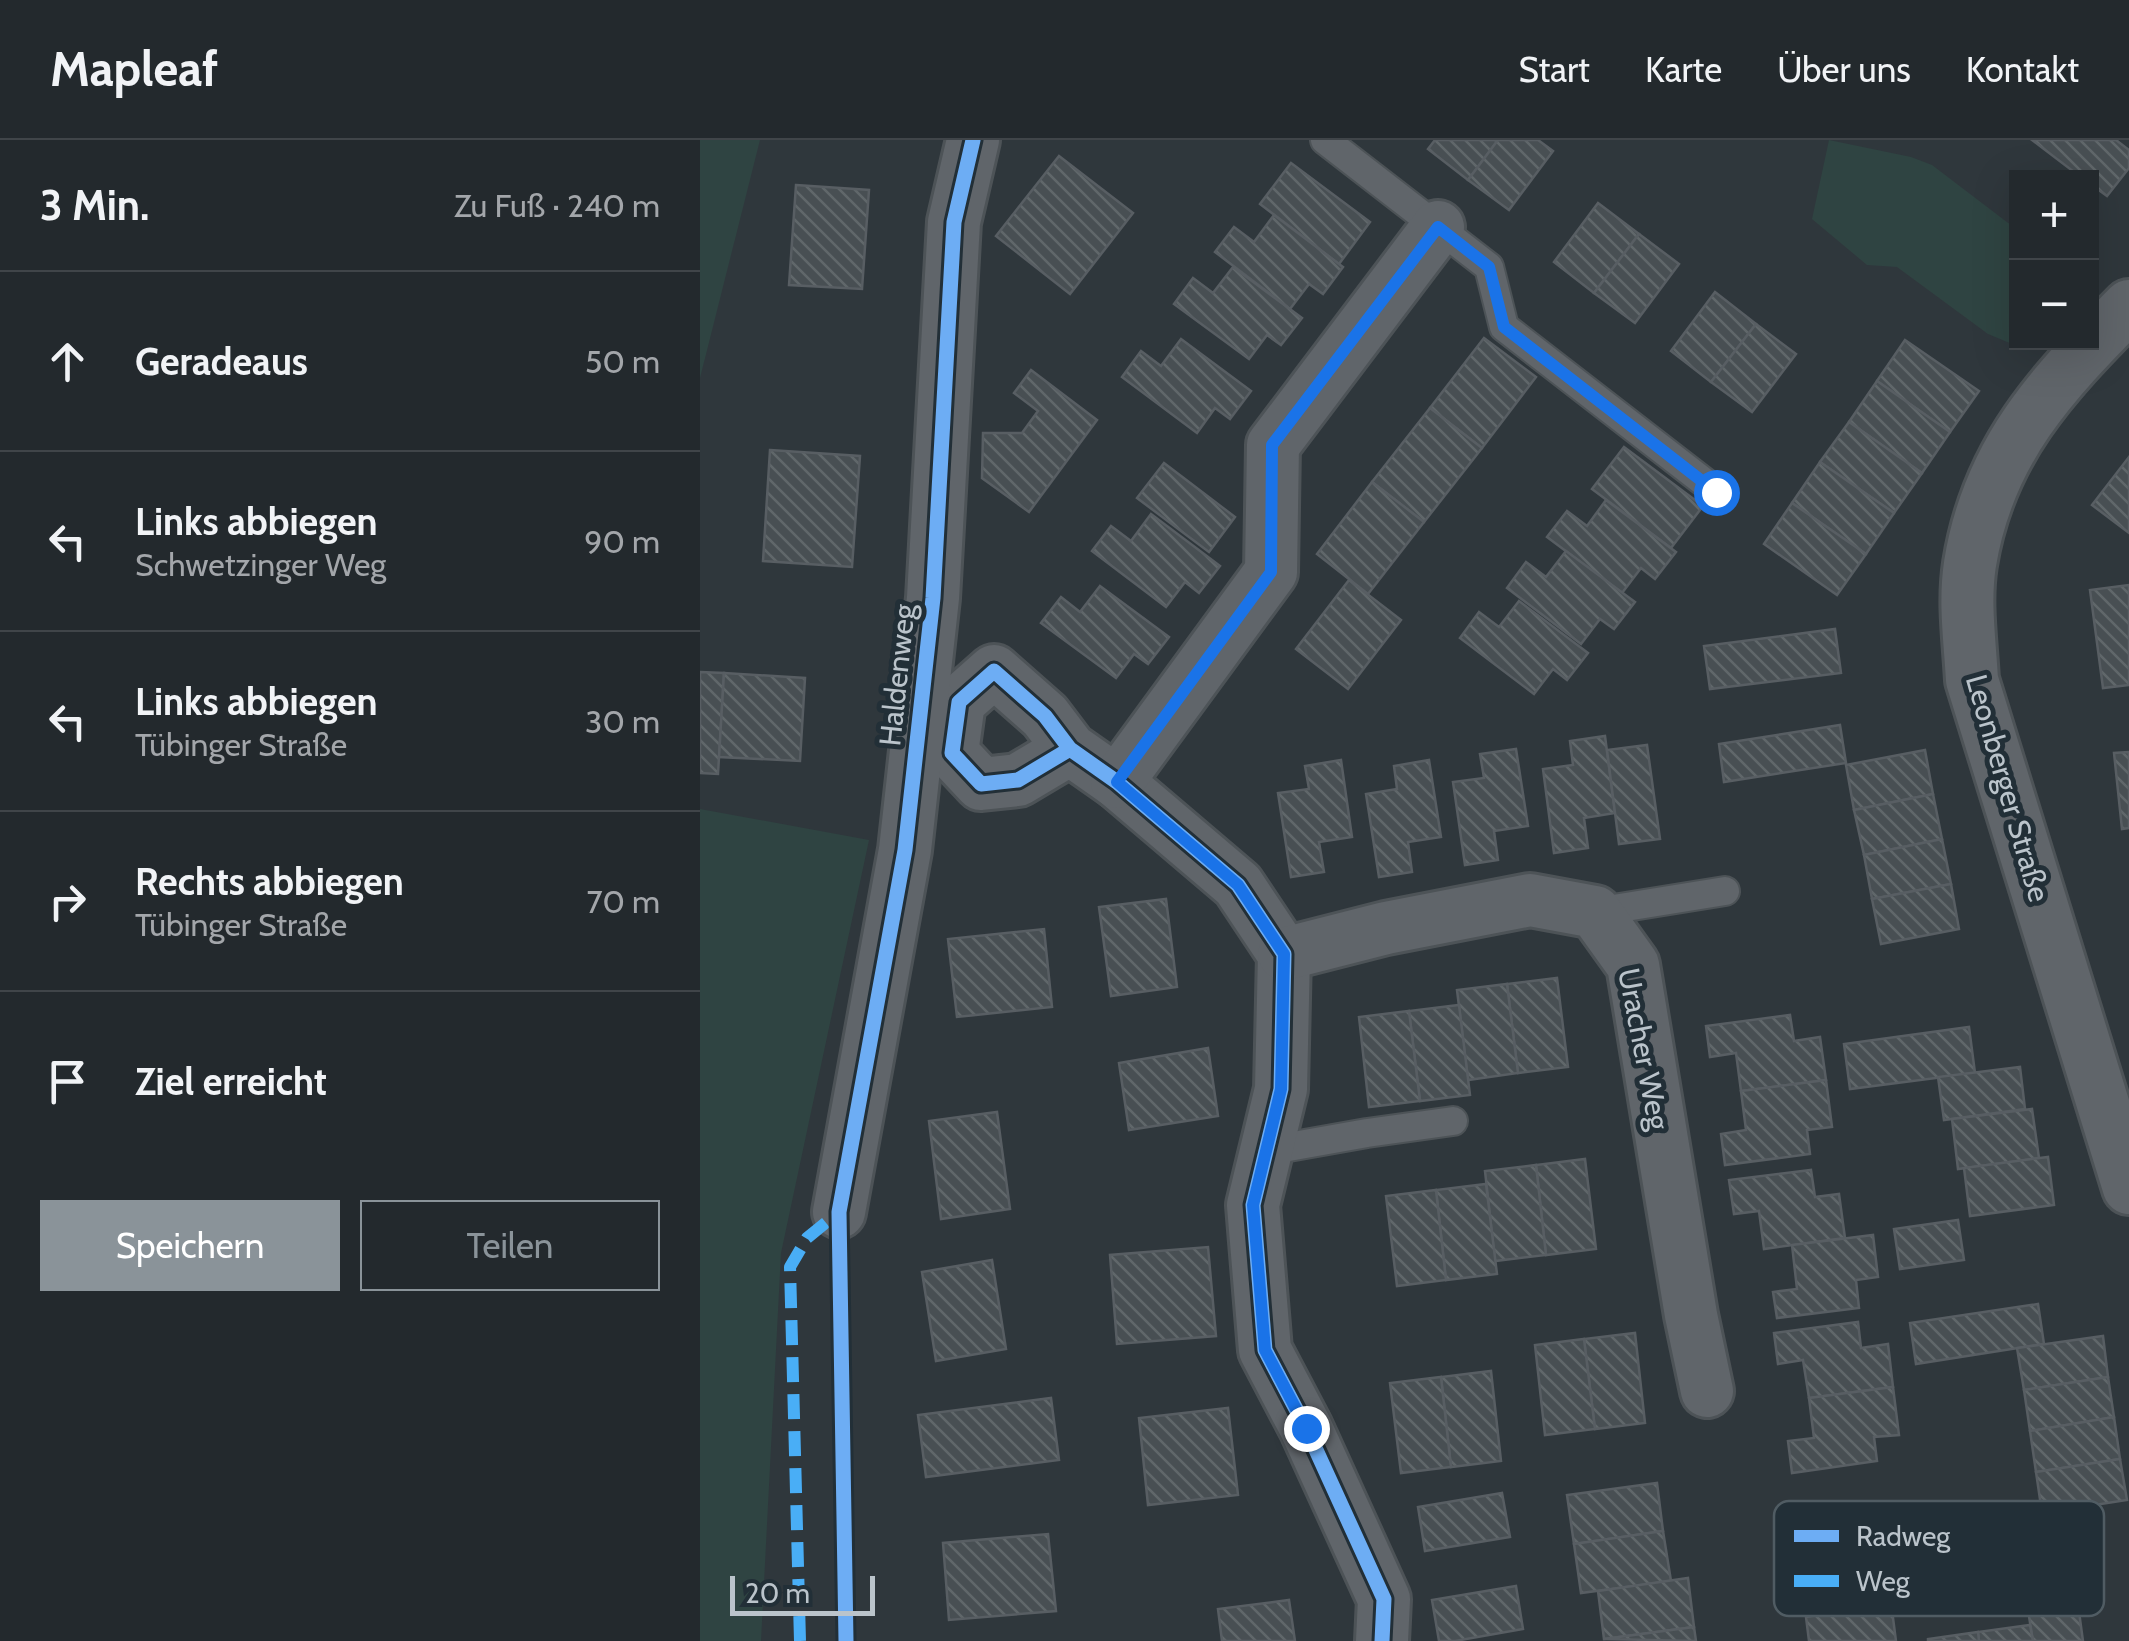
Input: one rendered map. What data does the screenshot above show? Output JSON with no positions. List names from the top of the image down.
{
  "streets": {
    "street": ["Haldenweg", "Leonberger Straße", "Uracher Weg"]
  },
  "legend": ["Radweg", "Weg"],
  "scale_bar": "20 m",
  "page": {
    "header": "Mapleaf",
    "nav": [
      "Start",
      "Karte",
      "Über uns",
      "Kontakt"
    ],
    "heading": ["3 Min.", "Zu Fuß · 240 m"],
    "map_buttons": ["+", "−"],
    "list": [
      ["Geradeaus", "50 m"],
      ["Links abbiegen", "Schwetzinger Weg", "90 m"],
      ["Links abbiegen", "Tübinger Straße", "30 m"],
      ["Rechts abbiegen", "Tübinger Straße", "70 m"],
      "Ziel erreicht"
    ],
    "buttons": ["Speichern", "Teilen"],
    "scale": "20 m"
  }
}
